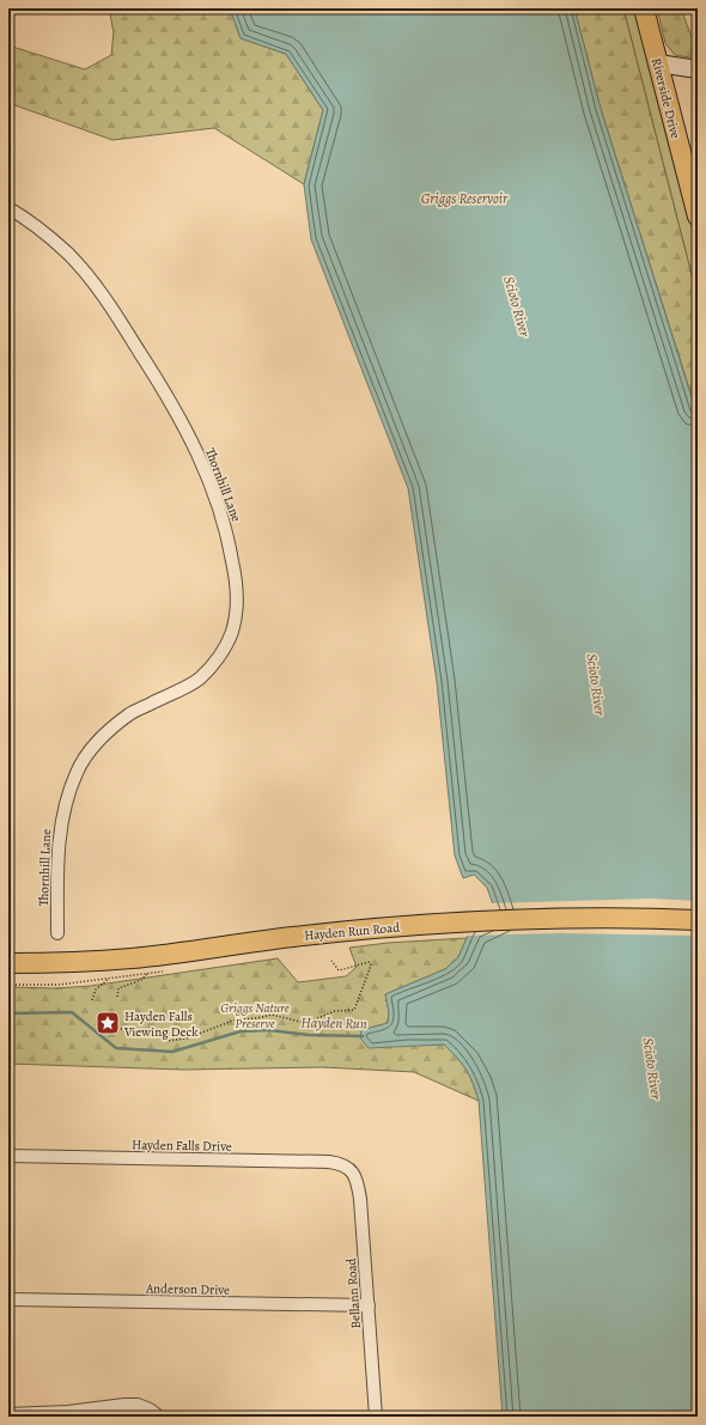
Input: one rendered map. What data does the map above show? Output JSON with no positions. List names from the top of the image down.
{
  "streets": {
    "main road": ["Riverside Drive", "Hayden Run Road"],
    "street": [
      "Thornhill Lane",
      "Hayden Falls Drive",
      "Anderson Drive",
      "Bellann Road"
    ]
  },
  "crossings": [
    ["Hayden Falls Drive", "Bellann Road"],
    ["Anderson Drive", "Bellann Road"]
  ],
  "water": ["Griggs Reservoir", "Scioto River", "Hayden Run"],
  "parks": ["Griggs Nature Preserve"],
  "places": {
    "place": ["Hayden Falls Viewing Deck"]
  }
}
